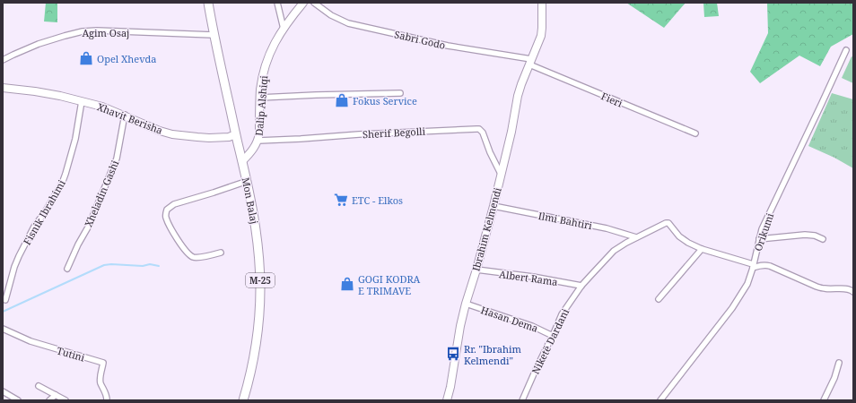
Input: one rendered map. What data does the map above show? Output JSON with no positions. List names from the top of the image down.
{
  "streets": {
    "main road": ["Mon Balaj", "M-25"],
    "street": [
      "Agim Osaj",
      "Sabri Godo",
      "Fieri",
      "Dalip Alshiqi",
      "Xhavit Berisha",
      "Sherif Begolli",
      "Xheladin Gashi",
      "Fisnik Ibrahimi",
      "Ilmi Bahtiri",
      "Ibrahim Kelmendi",
      "Orikumi",
      "Albert Rama",
      "Hasan Dema",
      "Niketë Dardani",
      "Tutini"
    ]
  },
  "crossings": [
    ["Agim Osaj", "Mon Balaj"],
    ["Sabri Godo", "Fieri"],
    ["Sabri Godo", "Ibrahim Kelmendi"],
    ["Fieri", "Ibrahim Kelmendi"],
    ["Dalip Alshiqi", "Sherif Begolli"],
    ["Dalip Alshiqi", "Mon Balaj"],
    ["Xhavit Berisha", "Xheladin Gashi"],
    ["Xhavit Berisha", "Mon Balaj"],
    ["Xhavit Berisha", "Fisnik Ibrahimi"],
    ["Sherif Begolli", "Ibrahim Kelmendi"],
    ["Ilmi Bahtiri", "Ibrahim Kelmendi"],
    ["Ilmi Bahtiri", "Niketë Dardani"],
    ["Ibrahim Kelmendi", "Albert Rama"],
    ["Ibrahim Kelmendi", "Hasan Dema"],
    ["Albert Rama", "Niketë Dardani"],
    ["Hasan Dema", "Niketë Dardani"]
  ],
  "places": {
    "shop": ["Opel Xhevda", "Fokus Service", "GOGI KODRA E TRIMAVE"],
    "supermarket": ["ETC - Elkos"],
    "bus stop": ["Rr. \"Ibrahim Kelmendi\""]
  }
}
